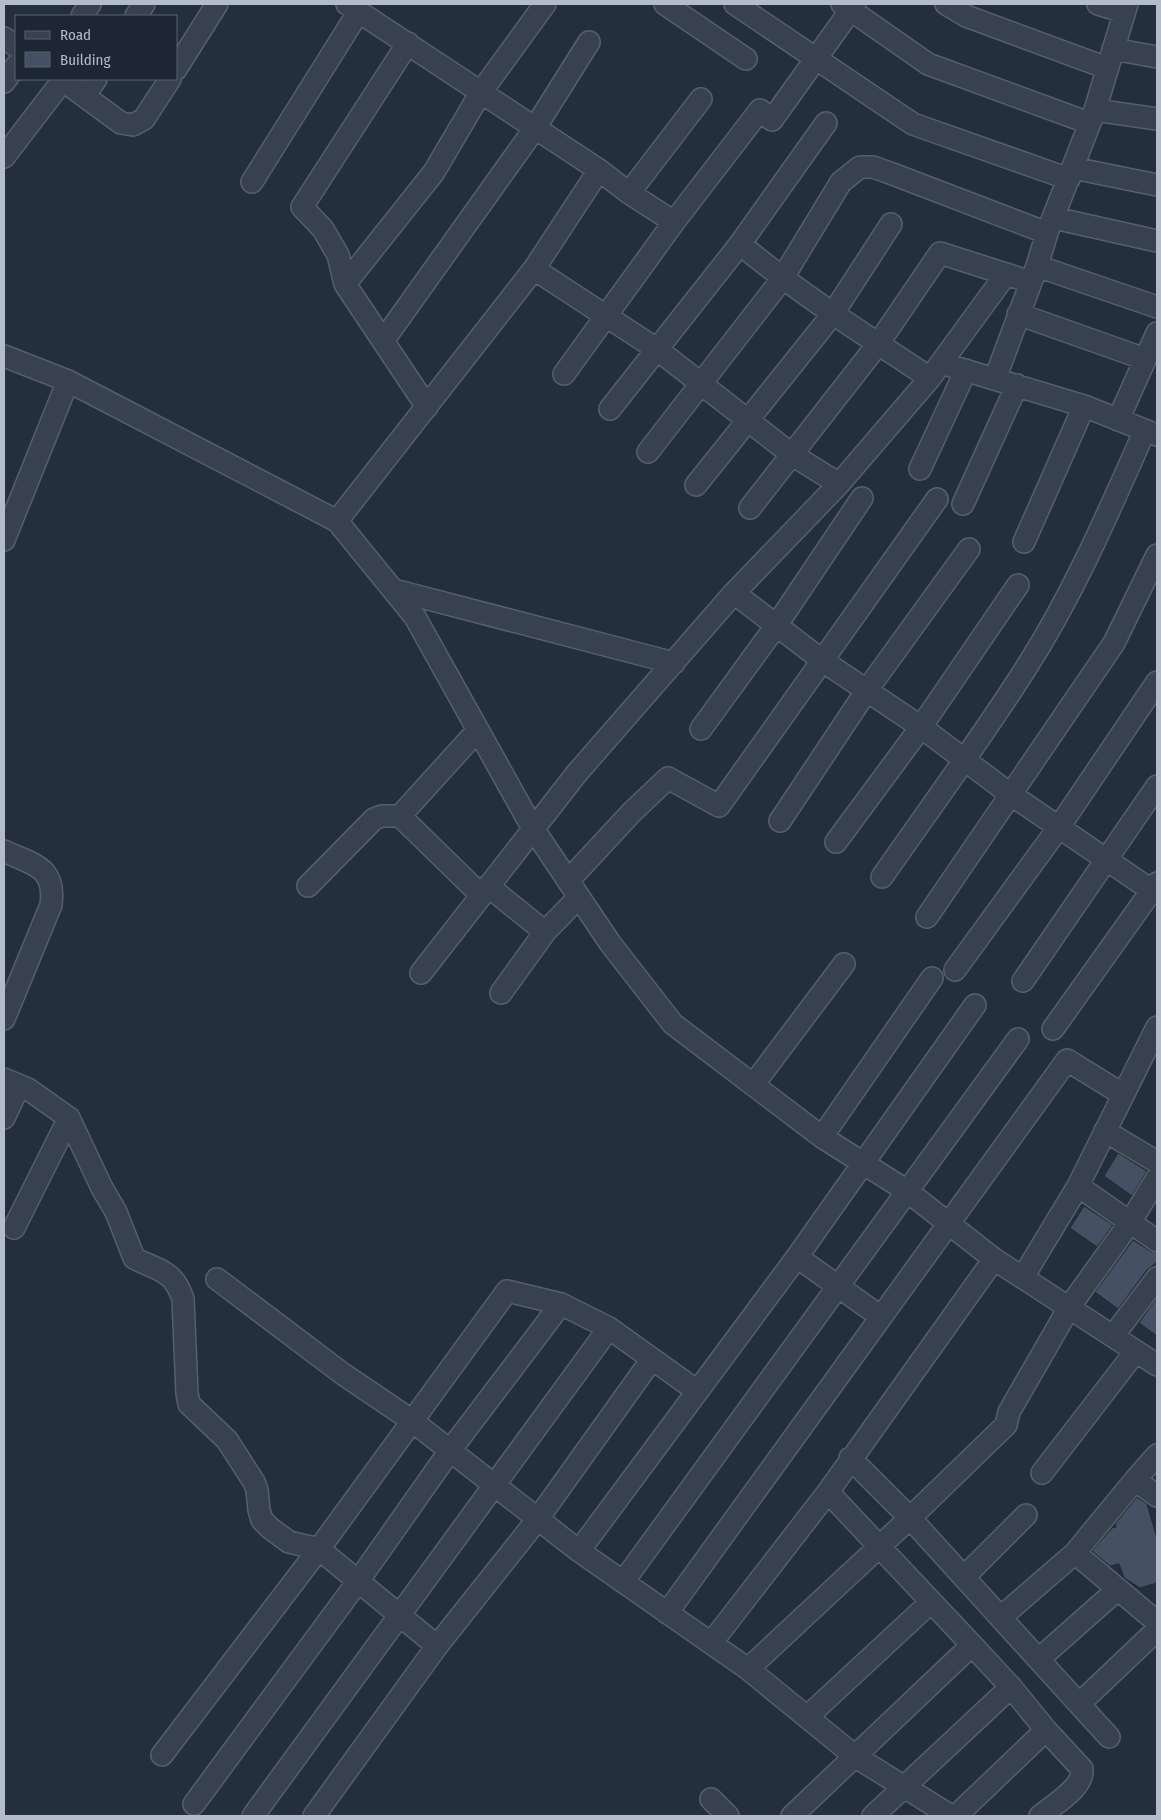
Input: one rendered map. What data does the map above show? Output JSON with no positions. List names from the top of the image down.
{
  "legend": ["Road", "Building"]
}
